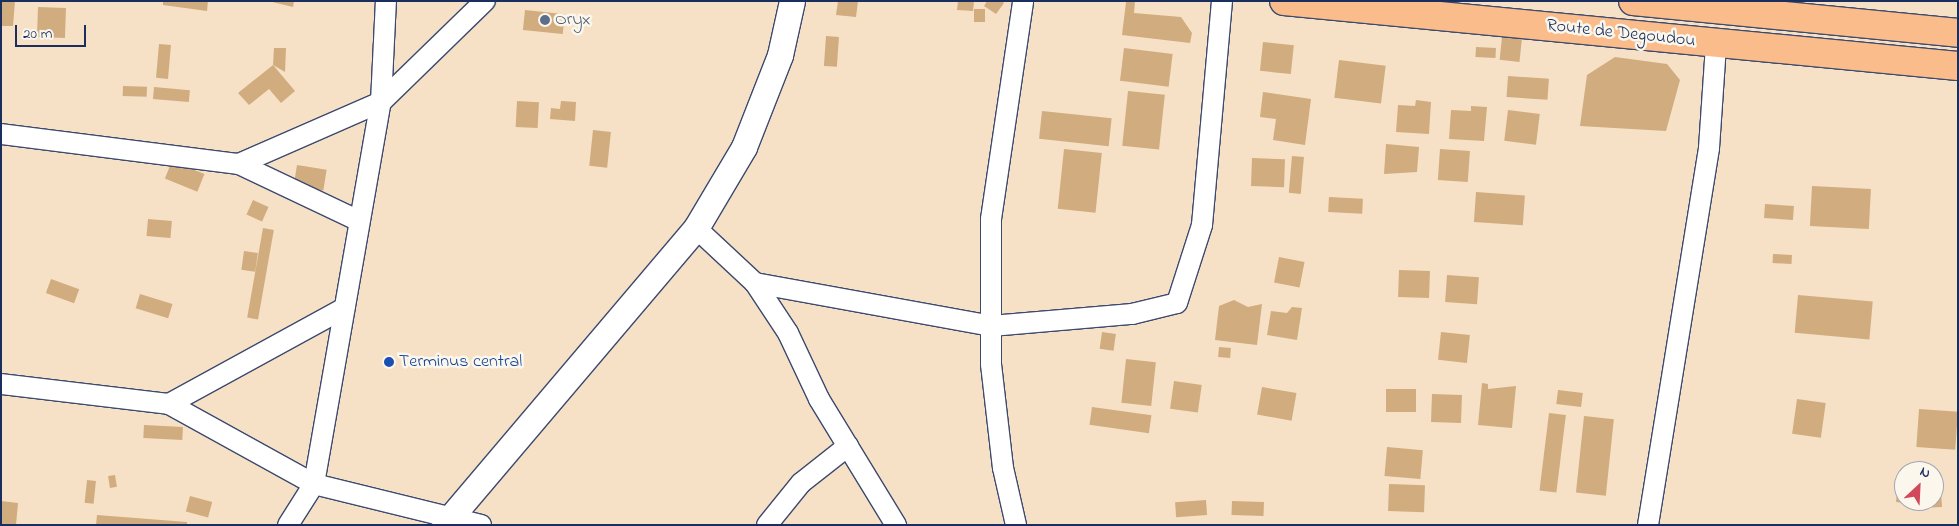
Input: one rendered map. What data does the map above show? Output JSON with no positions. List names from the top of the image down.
{
  "streets": {
    "main road": ["Route de Degoudou"]
  },
  "places": ["Oryx", "Terminus central"],
  "scale_bar": "20 m",
  "north": "top right"
}
